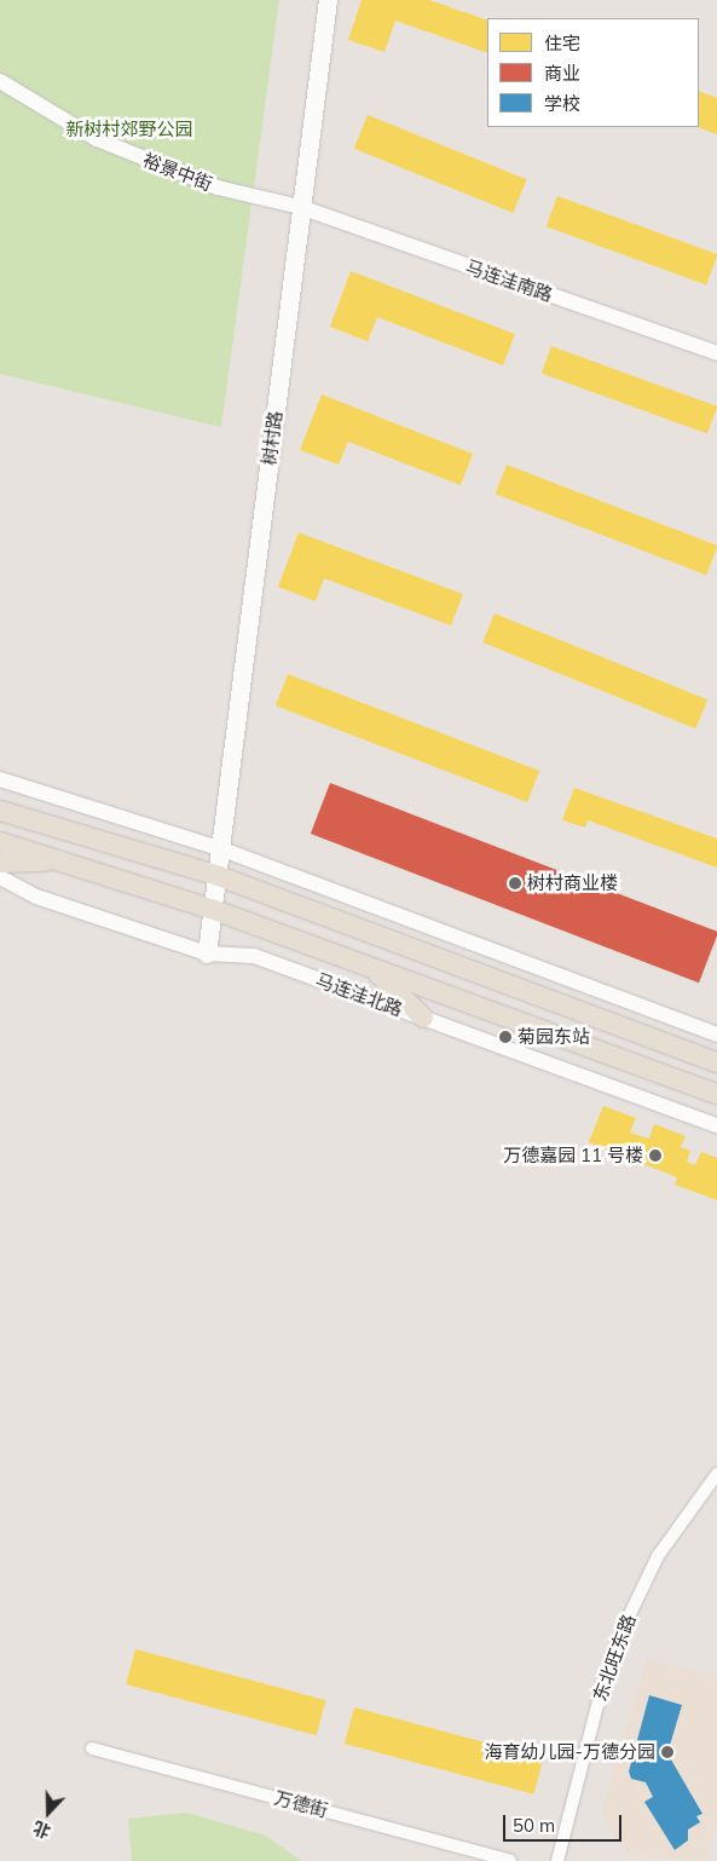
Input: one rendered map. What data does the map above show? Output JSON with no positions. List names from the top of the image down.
{
  "streets": {
    "main road": ["树村路", "马连洼北路"],
    "street": [
      "裕景中街",
      "马连洼南路",
      "东北旺东路",
      "万德街"
    ]
  },
  "crossings": [
    ["裕景中街", "马连洼南路"],
    ["裕景中街", "树村路"],
    ["马连洼南路", "树村路"],
    ["树村路", "马连洼北路"]
  ],
  "parks": ["新树村郊野公园"],
  "places": [
    "树村商业楼",
    "菊园东站",
    "万德嘉园 11 号楼",
    "海育幼儿园-万德分园"
  ],
  "legend": ["住宅", "商业", "学校"],
  "scale_bar": "50 m",
  "north": "bottom"
}
